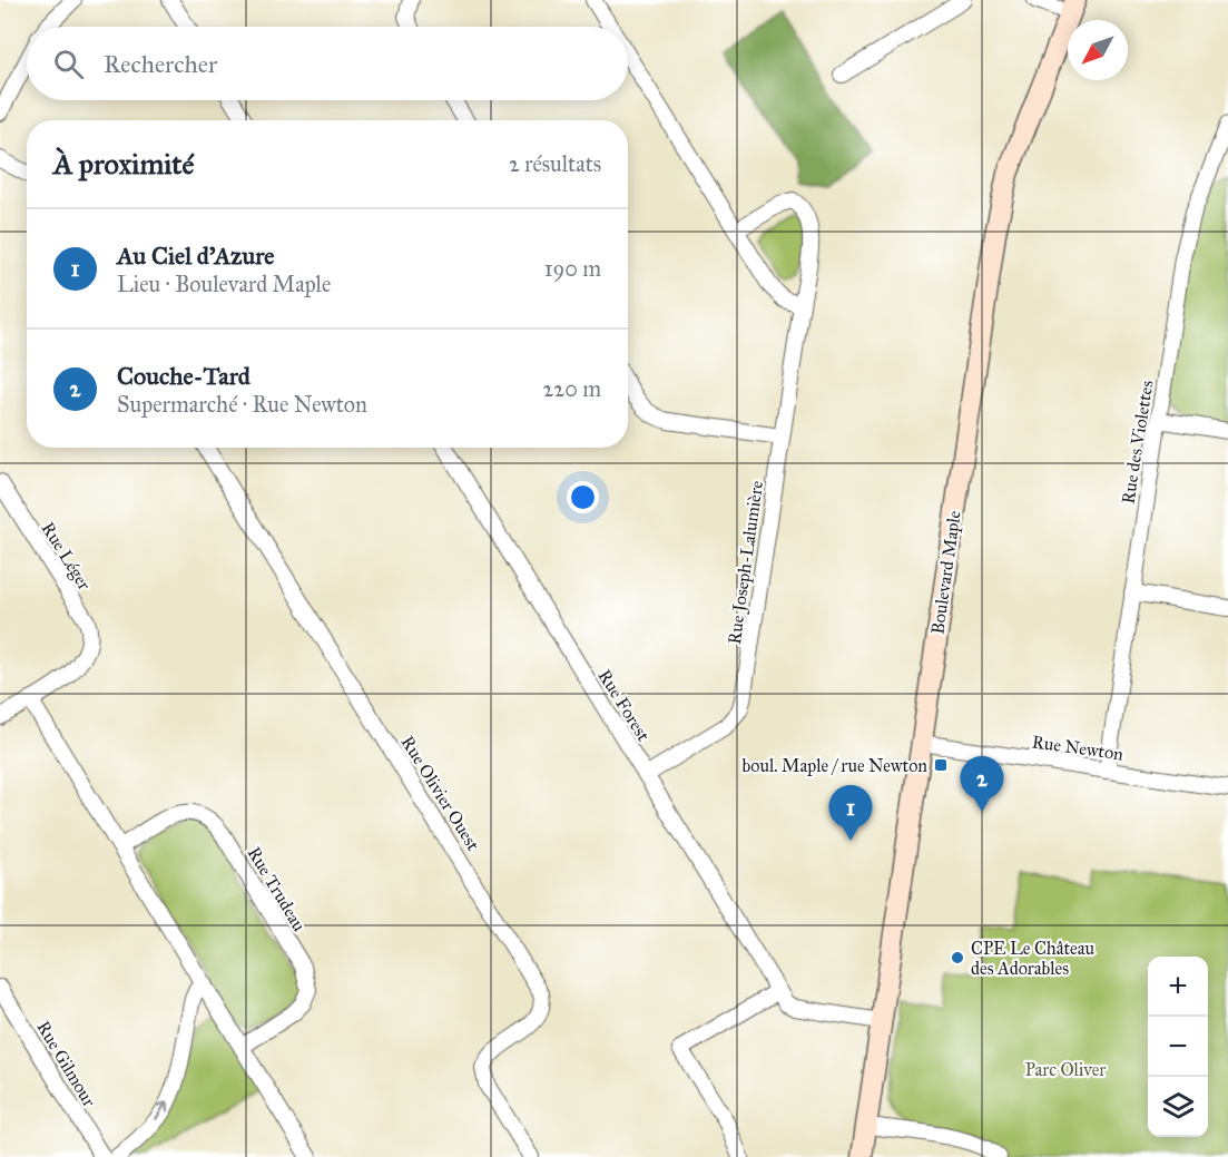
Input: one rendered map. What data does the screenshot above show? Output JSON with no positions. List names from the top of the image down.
{
  "streets": {
    "street": [
      "Rue des Violettes",
      "Rue Léger",
      "Rue Joseph-Lalumière",
      "Boulevard Maple",
      "Rue Forest",
      "Rue Newton",
      "Rue Olivier Ouest",
      "Rue Trudeau",
      "Rue Gilmour"
    ]
  },
  "crossings": [
    ["Rue des Violettes", "Rue Newton"],
    ["Rue Joseph-Lalumière", "Rue Forest"],
    ["Boulevard Maple", "Rue Forest"],
    ["Boulevard Maple", "Rue Newton"]
  ],
  "parks": ["Parc Oliver"],
  "places": {
    "transit": ["boul. Maple / rue Newton"],
    "other": ["CPE Le Château des Adorables"]
  },
  "north": "bottom left",
  "page": {
    "search": "Rechercher",
    "heading": ["À proximité", "2 résultats"],
    "list": [
      {
        "mark": "1",
        "name": "Au Ciel d'Azure",
        "note": "Lieu · Boulevard Maple",
        "value": "190 m"
      },
      {
        "mark": "2",
        "name": "Couche-Tard",
        "note": "Supermarché · Rue Newton",
        "value": "220 m"
      }
    ],
    "pins": ["2", "1"],
    "map_buttons": ["+", "−"]
  }
}
